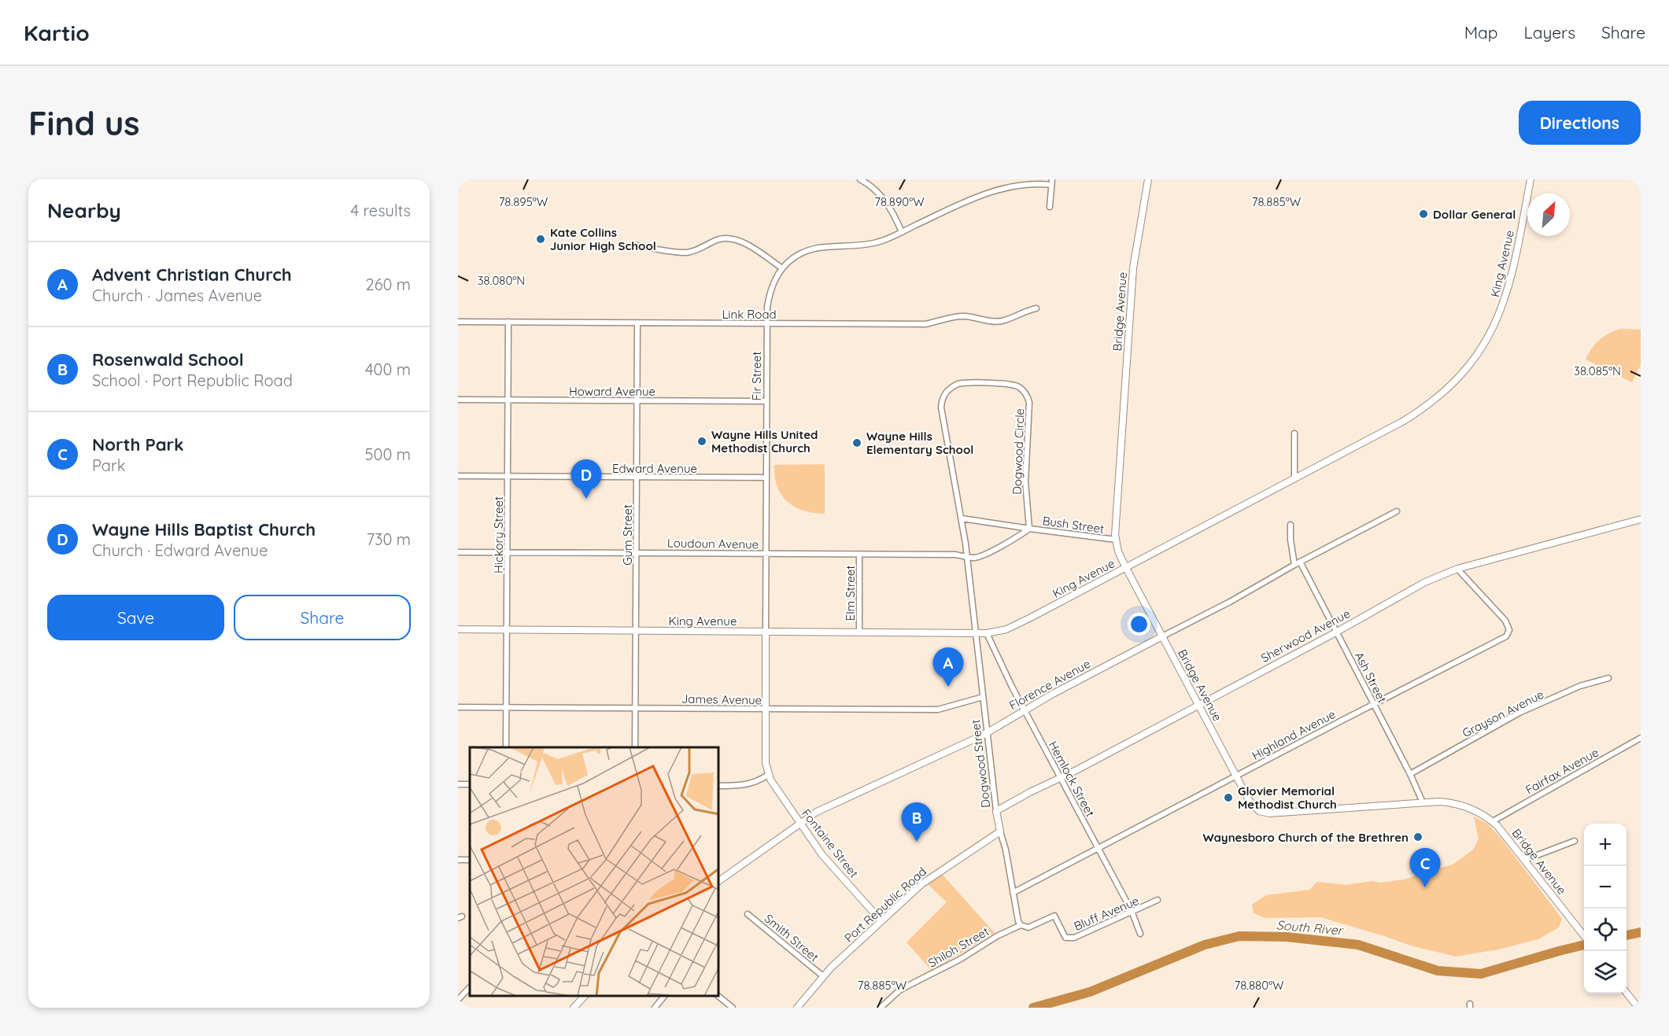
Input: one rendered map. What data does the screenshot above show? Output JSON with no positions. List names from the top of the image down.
{
  "streets": {
    "street": [
      "King Avenue",
      "Bridge Avenue",
      "Link Road",
      "Fir Street",
      "Howard Avenue",
      "Dogwood Circle",
      "Edward Avenue",
      "Bush Street",
      "Hickory Street",
      "Gum Street",
      "Loudoun Avenue",
      "Elm Street",
      "Sherwood Avenue",
      "Ash Street",
      "Florence Avenue",
      "James Avenue",
      "Grayson Avenue",
      "Highland Avenue",
      "Dogwood Street",
      "Fairfax Avenue",
      "Hemlock Street",
      "Fontaine Street",
      "Port Republic Road",
      "Bluff Avenue",
      "Smith Street",
      "Shiloh Street"
    ]
  },
  "crossings": [
    ["King Avenue", "Bridge Avenue"],
    ["King Avenue", "Fir Street"],
    ["King Avenue", "Hickory Street"],
    ["King Avenue", "Gum Street"],
    ["King Avenue", "Elm Street"],
    ["King Avenue", "Dogwood Street"],
    ["King Avenue", "Hemlock Street"],
    ["Bridge Avenue", "Bush Street"],
    ["Bridge Avenue", "Sherwood Avenue"],
    ["Bridge Avenue", "Ash Street"],
    ["Bridge Avenue", "Florence Avenue"],
    ["Bridge Avenue", "Highland Avenue"],
    ["Bridge Avenue", "Fairfax Avenue"],
    ["Link Road", "Fir Street"],
    ["Link Road", "Hickory Street"],
    ["Link Road", "Gum Street"],
    ["Fir Street", "Howard Avenue"],
    ["Fir Street", "Edward Avenue"],
    ["Fir Street", "Loudoun Avenue"],
    ["Fir Street", "James Avenue"],
    ["Fir Street", "Fontaine Street"],
    ["Howard Avenue", "Hickory Street"],
    ["Howard Avenue", "Gum Street"],
    ["Dogwood Circle", "Bush Street"],
    ["Dogwood Circle", "Dogwood Street"],
    ["Edward Avenue", "Hickory Street"],
    ["Edward Avenue", "Gum Street"],
    ["Bush Street", "Loudoun Avenue"],
    ["Bush Street", "Dogwood Street"],
    ["Hickory Street", "Loudoun Avenue"],
    ["Hickory Street", "James Avenue"],
    ["Gum Street", "Loudoun Avenue"],
    ["Gum Street", "James Avenue"],
    ["Loudoun Avenue", "Elm Street"],
    ["Loudoun Avenue", "Dogwood Street"],
    ["Sherwood Avenue", "Ash Street"],
    ["Sherwood Avenue", "Highland Avenue"],
    ["Sherwood Avenue", "Dogwood Street"],
    ["Sherwood Avenue", "Hemlock Street"],
    ["Ash Street", "Florence Avenue"],
    ["Ash Street", "Grayson Avenue"],
    ["Ash Street", "Highland Avenue"],
    ["Florence Avenue", "Dogwood Street"],
    ["Florence Avenue", "Hemlock Street"],
    ["Florence Avenue", "Fontaine Street"],
    ["James Avenue", "Dogwood Street"],
    ["Highland Avenue", "Dogwood Street"],
    ["Highland Avenue", "Hemlock Street"],
    ["Dogwood Street", "Port Republic Road"],
    ["Hemlock Street", "Bluff Avenue"],
    ["Fontaine Street", "Port Republic Road"],
    ["Port Republic Road", "Smith Street"],
    ["Bluff Avenue", "Shiloh Street"]
  ],
  "water": ["South River"],
  "places": [
    "Dollar General",
    "Kate Collins Junior High School",
    "Wayne Hills United Methodist Church",
    "Wayne Hills Elementary School",
    "Glovier Memorial Methodist Church",
    "Waynesboro Church of the Brethren"
  ],
  "north": "top right",
  "page": {
    "header": "Kartio",
    "nav": ["Map", "Layers", "Share"],
    "buttons": [
      "Directions",
      ["Save", "Share"]
    ],
    "title": "Find us",
    "heading": ["Nearby", "4 results"],
    "list": [
      {
        "mark": "A",
        "name": "Advent Christian Church",
        "note": "Church · James Avenue",
        "value": "260 m"
      },
      {
        "mark": "B",
        "name": "Rosenwald School",
        "note": "School · Port Republic Road",
        "value": "400 m"
      },
      {
        "mark": "C",
        "name": "North Park",
        "note": "Park",
        "value": "500 m"
      },
      {
        "mark": "D",
        "name": "Wayne Hills Baptist Church",
        "note": "Church · Edward Avenue",
        "value": "730 m"
      }
    ],
    "pins": [
      "D",
      "A",
      "B",
      "C"
    ],
    "map_buttons": ["+", "−"]
  },
  "coordinates": [
    "78.895°W",
    "78.890°W",
    "78.885°W",
    "38.080°N",
    "38.085°N",
    "78.880°W"
  ]
}
